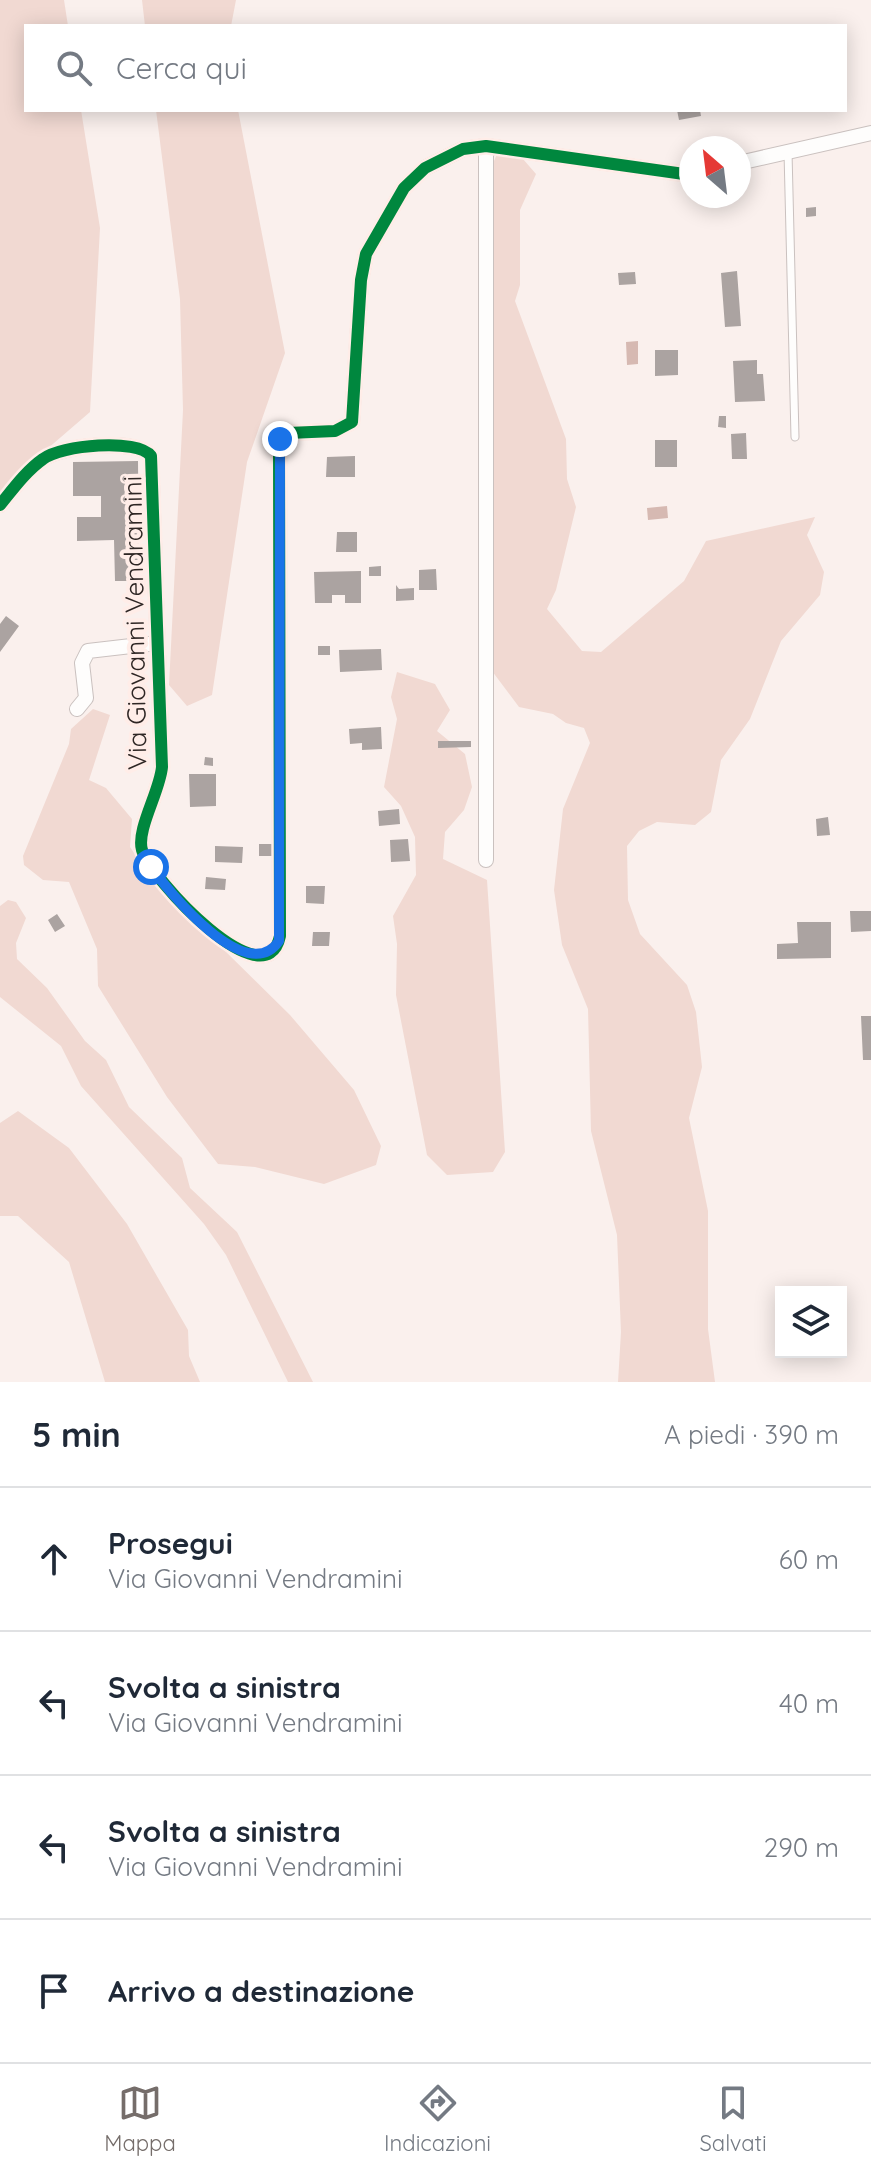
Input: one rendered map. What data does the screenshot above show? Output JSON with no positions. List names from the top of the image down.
{
  "streets": {
    "street": ["Via Giovanni Vendramini"]
  },
  "north": "top left",
  "page": {
    "search": "Cerca qui",
    "heading": ["5 min", "A piedi · 390 m"],
    "list": [
      ["Prosegui", "Via Giovanni Vendramini", "60 m"],
      ["Svolta a sinistra", "Via Giovanni Vendramini", "40 m"],
      ["Svolta a sinistra", "Via Giovanni Vendramini", "290 m"],
      "Arrivo a destinazione"
    ],
    "nav": ["Mappa", "Indicazioni", "Salvati"]
  }
}
